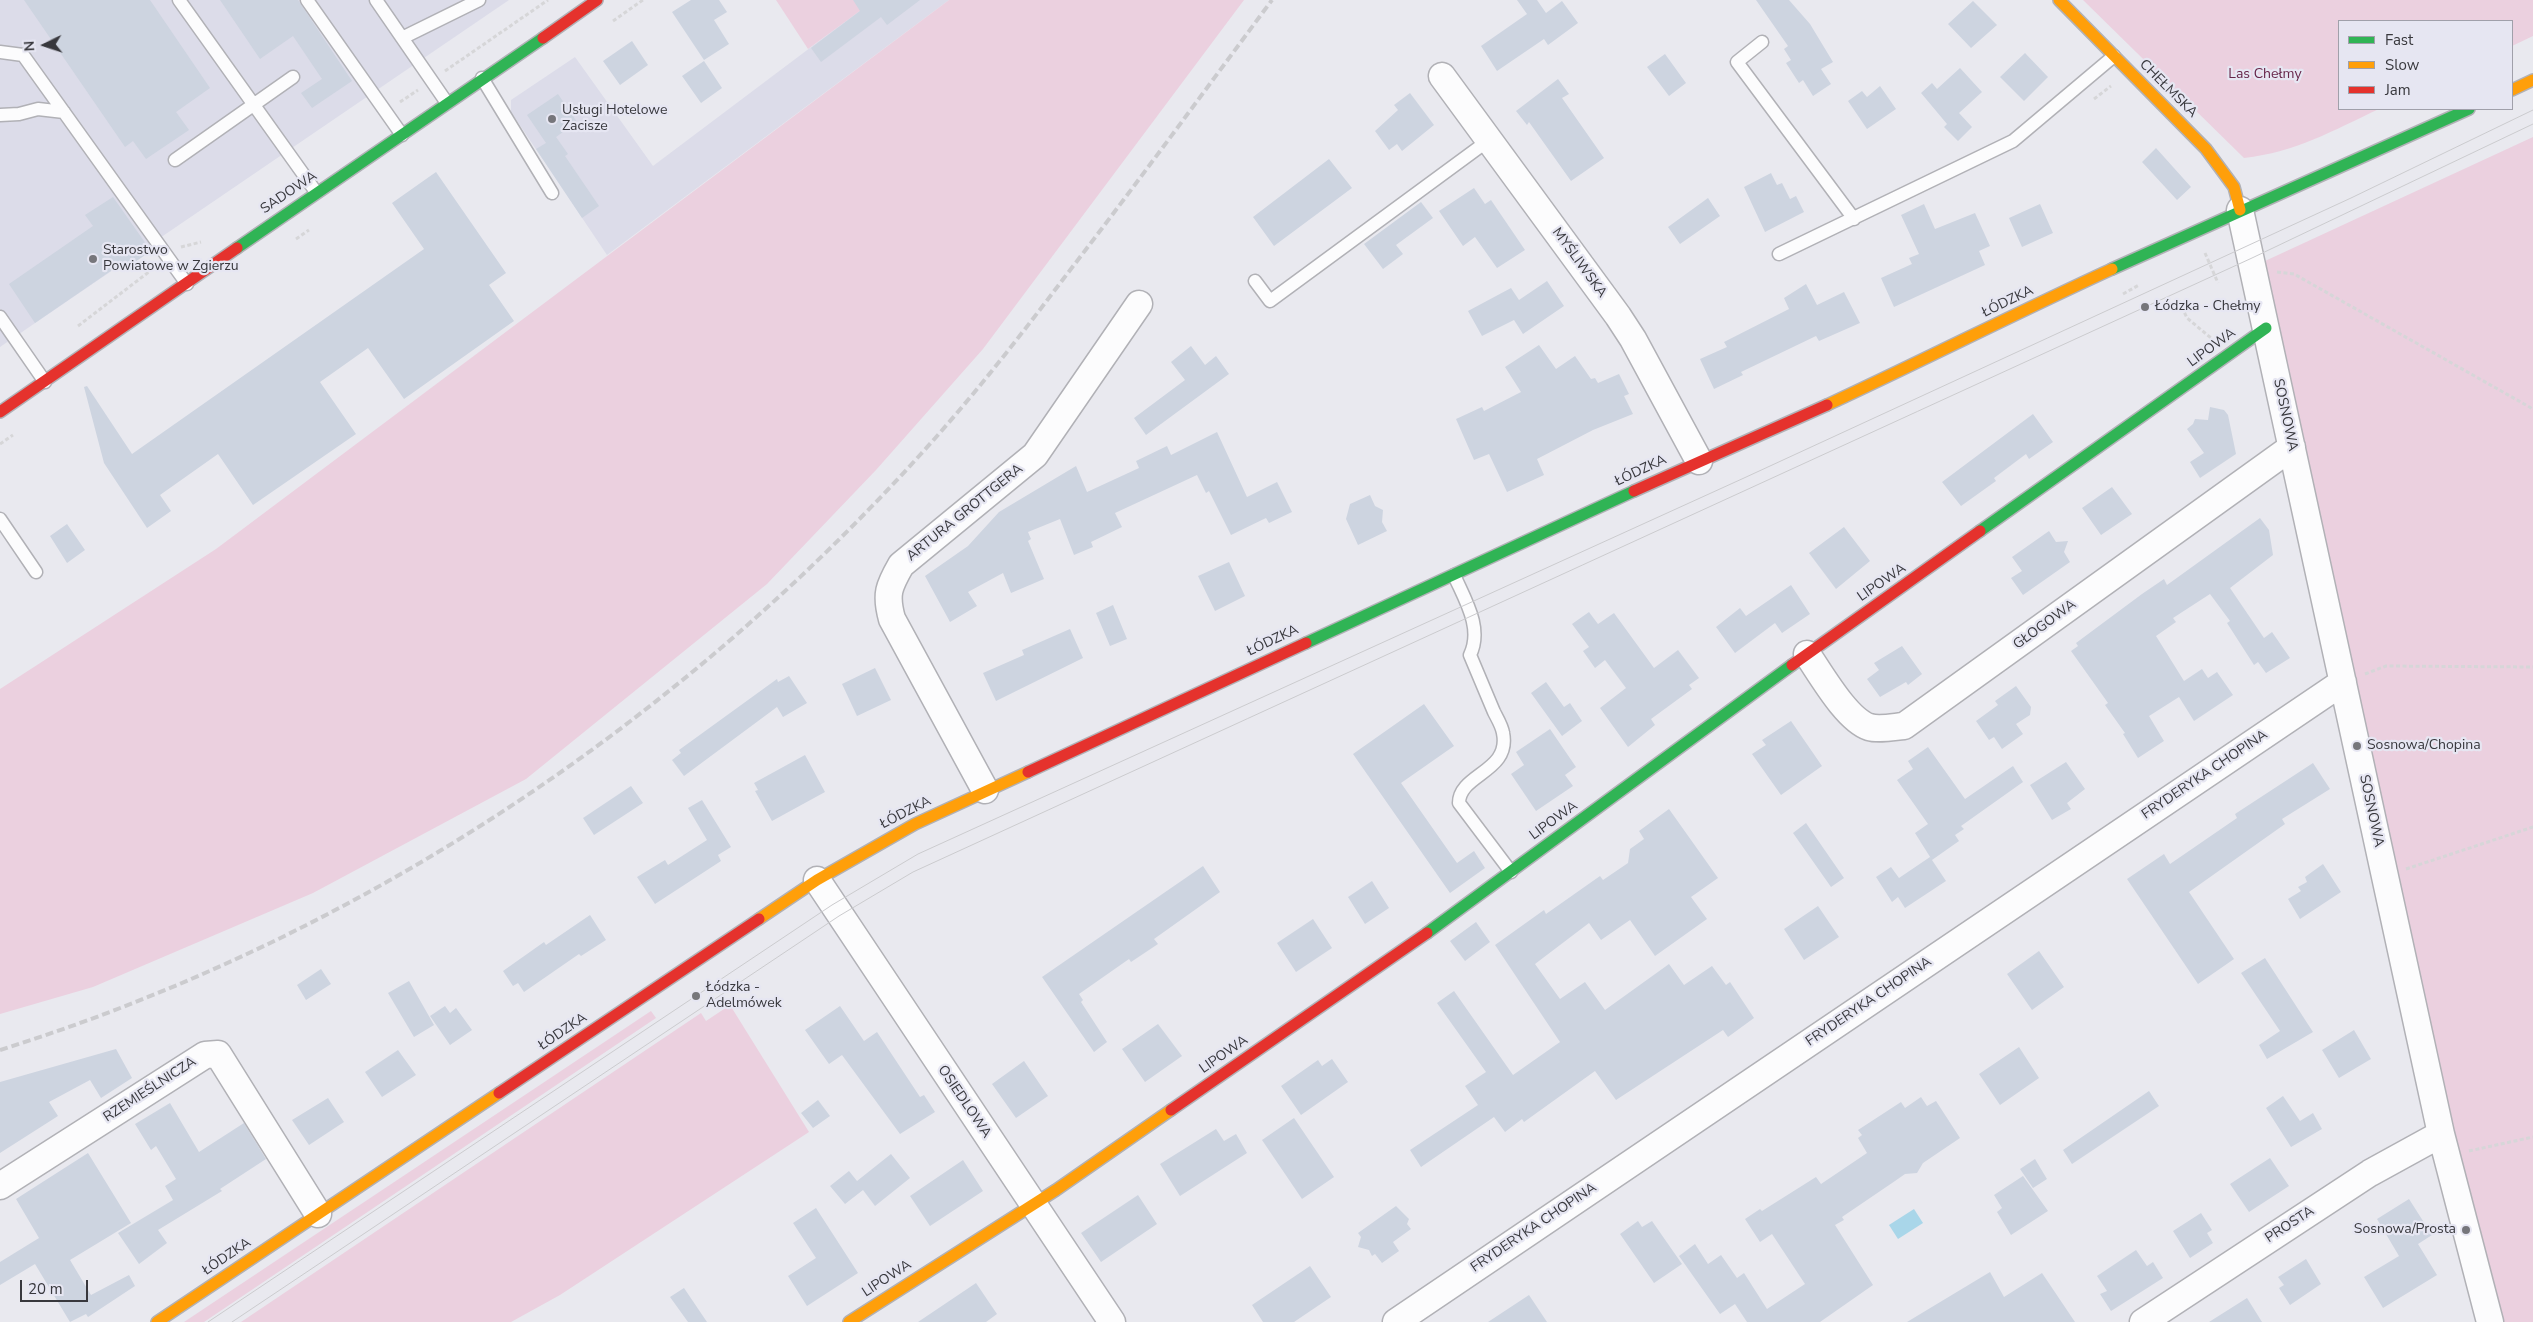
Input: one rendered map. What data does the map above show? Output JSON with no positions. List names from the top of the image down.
{
  "streets": {
    "street": [
      "CHEŁMSKA",
      "SADOWA",
      "MYŚLIWSKA",
      "ŁÓDZKA",
      "LIPOWA",
      "SOSNOWA",
      "ARTURA GROTTGERA",
      "GŁOGOWA",
      "FRYDERYKA CHOPINA",
      "RZEMIEŚLNICZA",
      "OSIEDLOWA",
      "PROSTA"
    ]
  },
  "crossings": [
    ["CHEŁMSKA", "ŁÓDZKA"],
    ["CHEŁMSKA", "SOSNOWA"],
    ["MYŚLIWSKA", "ŁÓDZKA"],
    ["ŁÓDZKA", "SOSNOWA"],
    ["ŁÓDZKA", "ARTURA GROTTGERA"],
    ["ŁÓDZKA", "RZEMIEŚLNICZA"],
    ["ŁÓDZKA", "OSIEDLOWA"],
    ["LIPOWA", "SOSNOWA"],
    ["LIPOWA", "GŁOGOWA"],
    ["LIPOWA", "OSIEDLOWA"],
    ["SOSNOWA", "GŁOGOWA"],
    ["SOSNOWA", "FRYDERYKA CHOPINA"],
    ["SOSNOWA", "PROSTA"]
  ],
  "parks": ["Las Chełmy"],
  "places": [
    "Usługi Hotelowe Zacisze",
    "Starostwo Powiatowe w Zgierzu",
    "Łódzka - Chełmy",
    "Sosnowa/Chopina",
    "Łódzka - Adelmówek",
    "Sosnowa/Prosta"
  ],
  "legend": ["Fast", "Slow", "Jam"],
  "scale_bar": "20 m",
  "north": "left"
}
